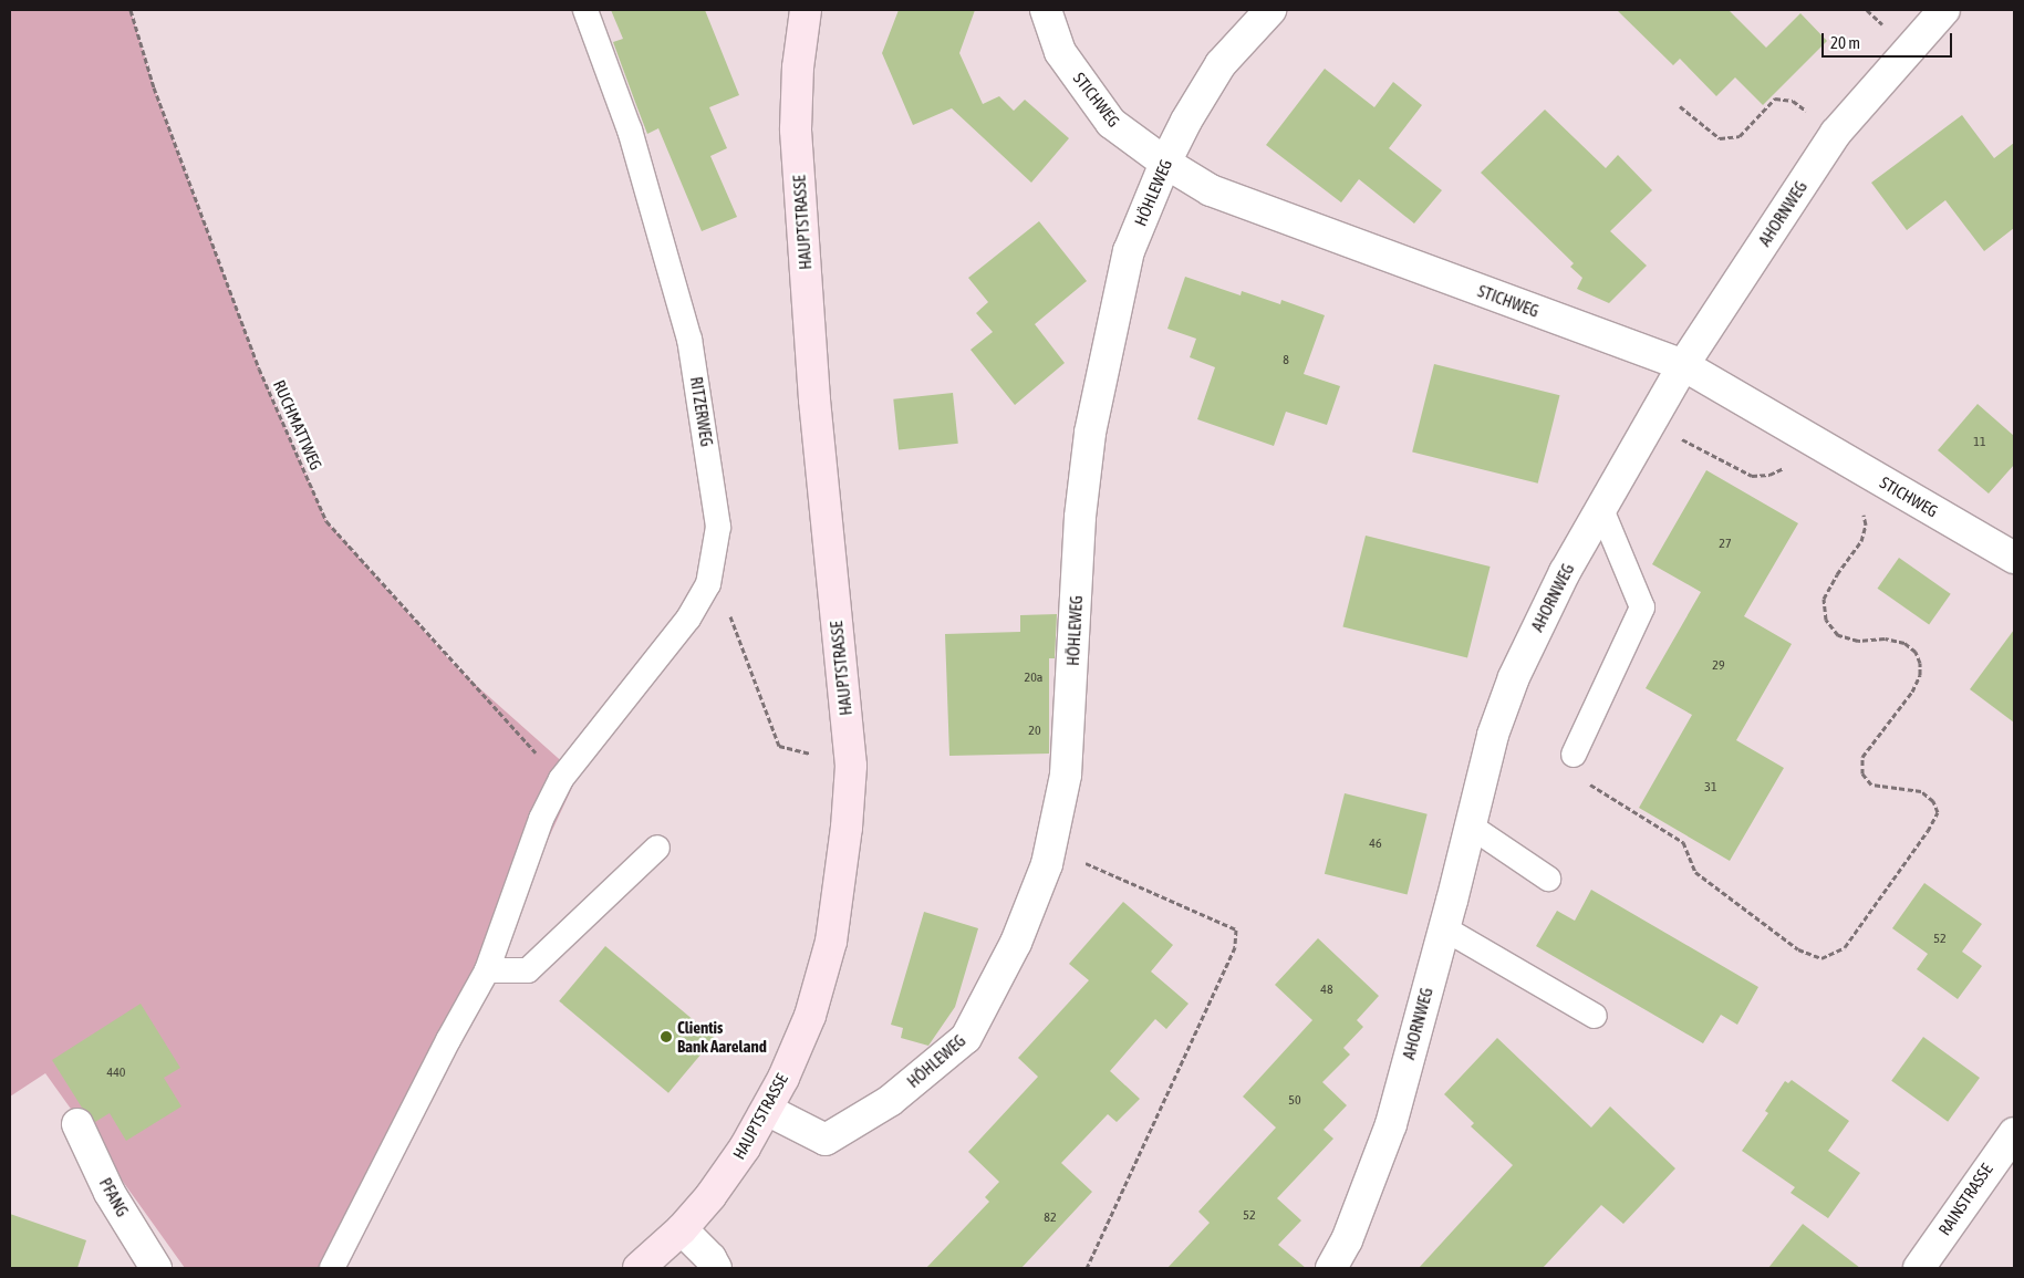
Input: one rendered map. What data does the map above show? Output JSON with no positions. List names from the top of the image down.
{
  "streets": {
    "street": [
      "STICHWEG",
      "HÖHLEWEG",
      "AHORNWEG",
      "HAUPTSTRASSE",
      "PFANG",
      "RAINSTRASSE"
    ],
    "lane": ["RITZERWEG"],
    "path": ["RUCHMATTWEG"]
  },
  "crossings": [
    ["STICHWEG", "HÖHLEWEG"],
    ["STICHWEG", "AHORNWEG"],
    ["HÖHLEWEG", "HAUPTSTRASSE"],
    ["RITZERWEG", "RUCHMATTWEG"]
  ],
  "places": ["Clientis Bank Aareland"],
  "house_numbers": [
    "8",
    "11",
    "27",
    "29",
    "20a",
    "20",
    "31",
    "46",
    "52",
    "48",
    "440",
    "50",
    "52",
    "82"
  ],
  "scale_bar": "20 m"
}
